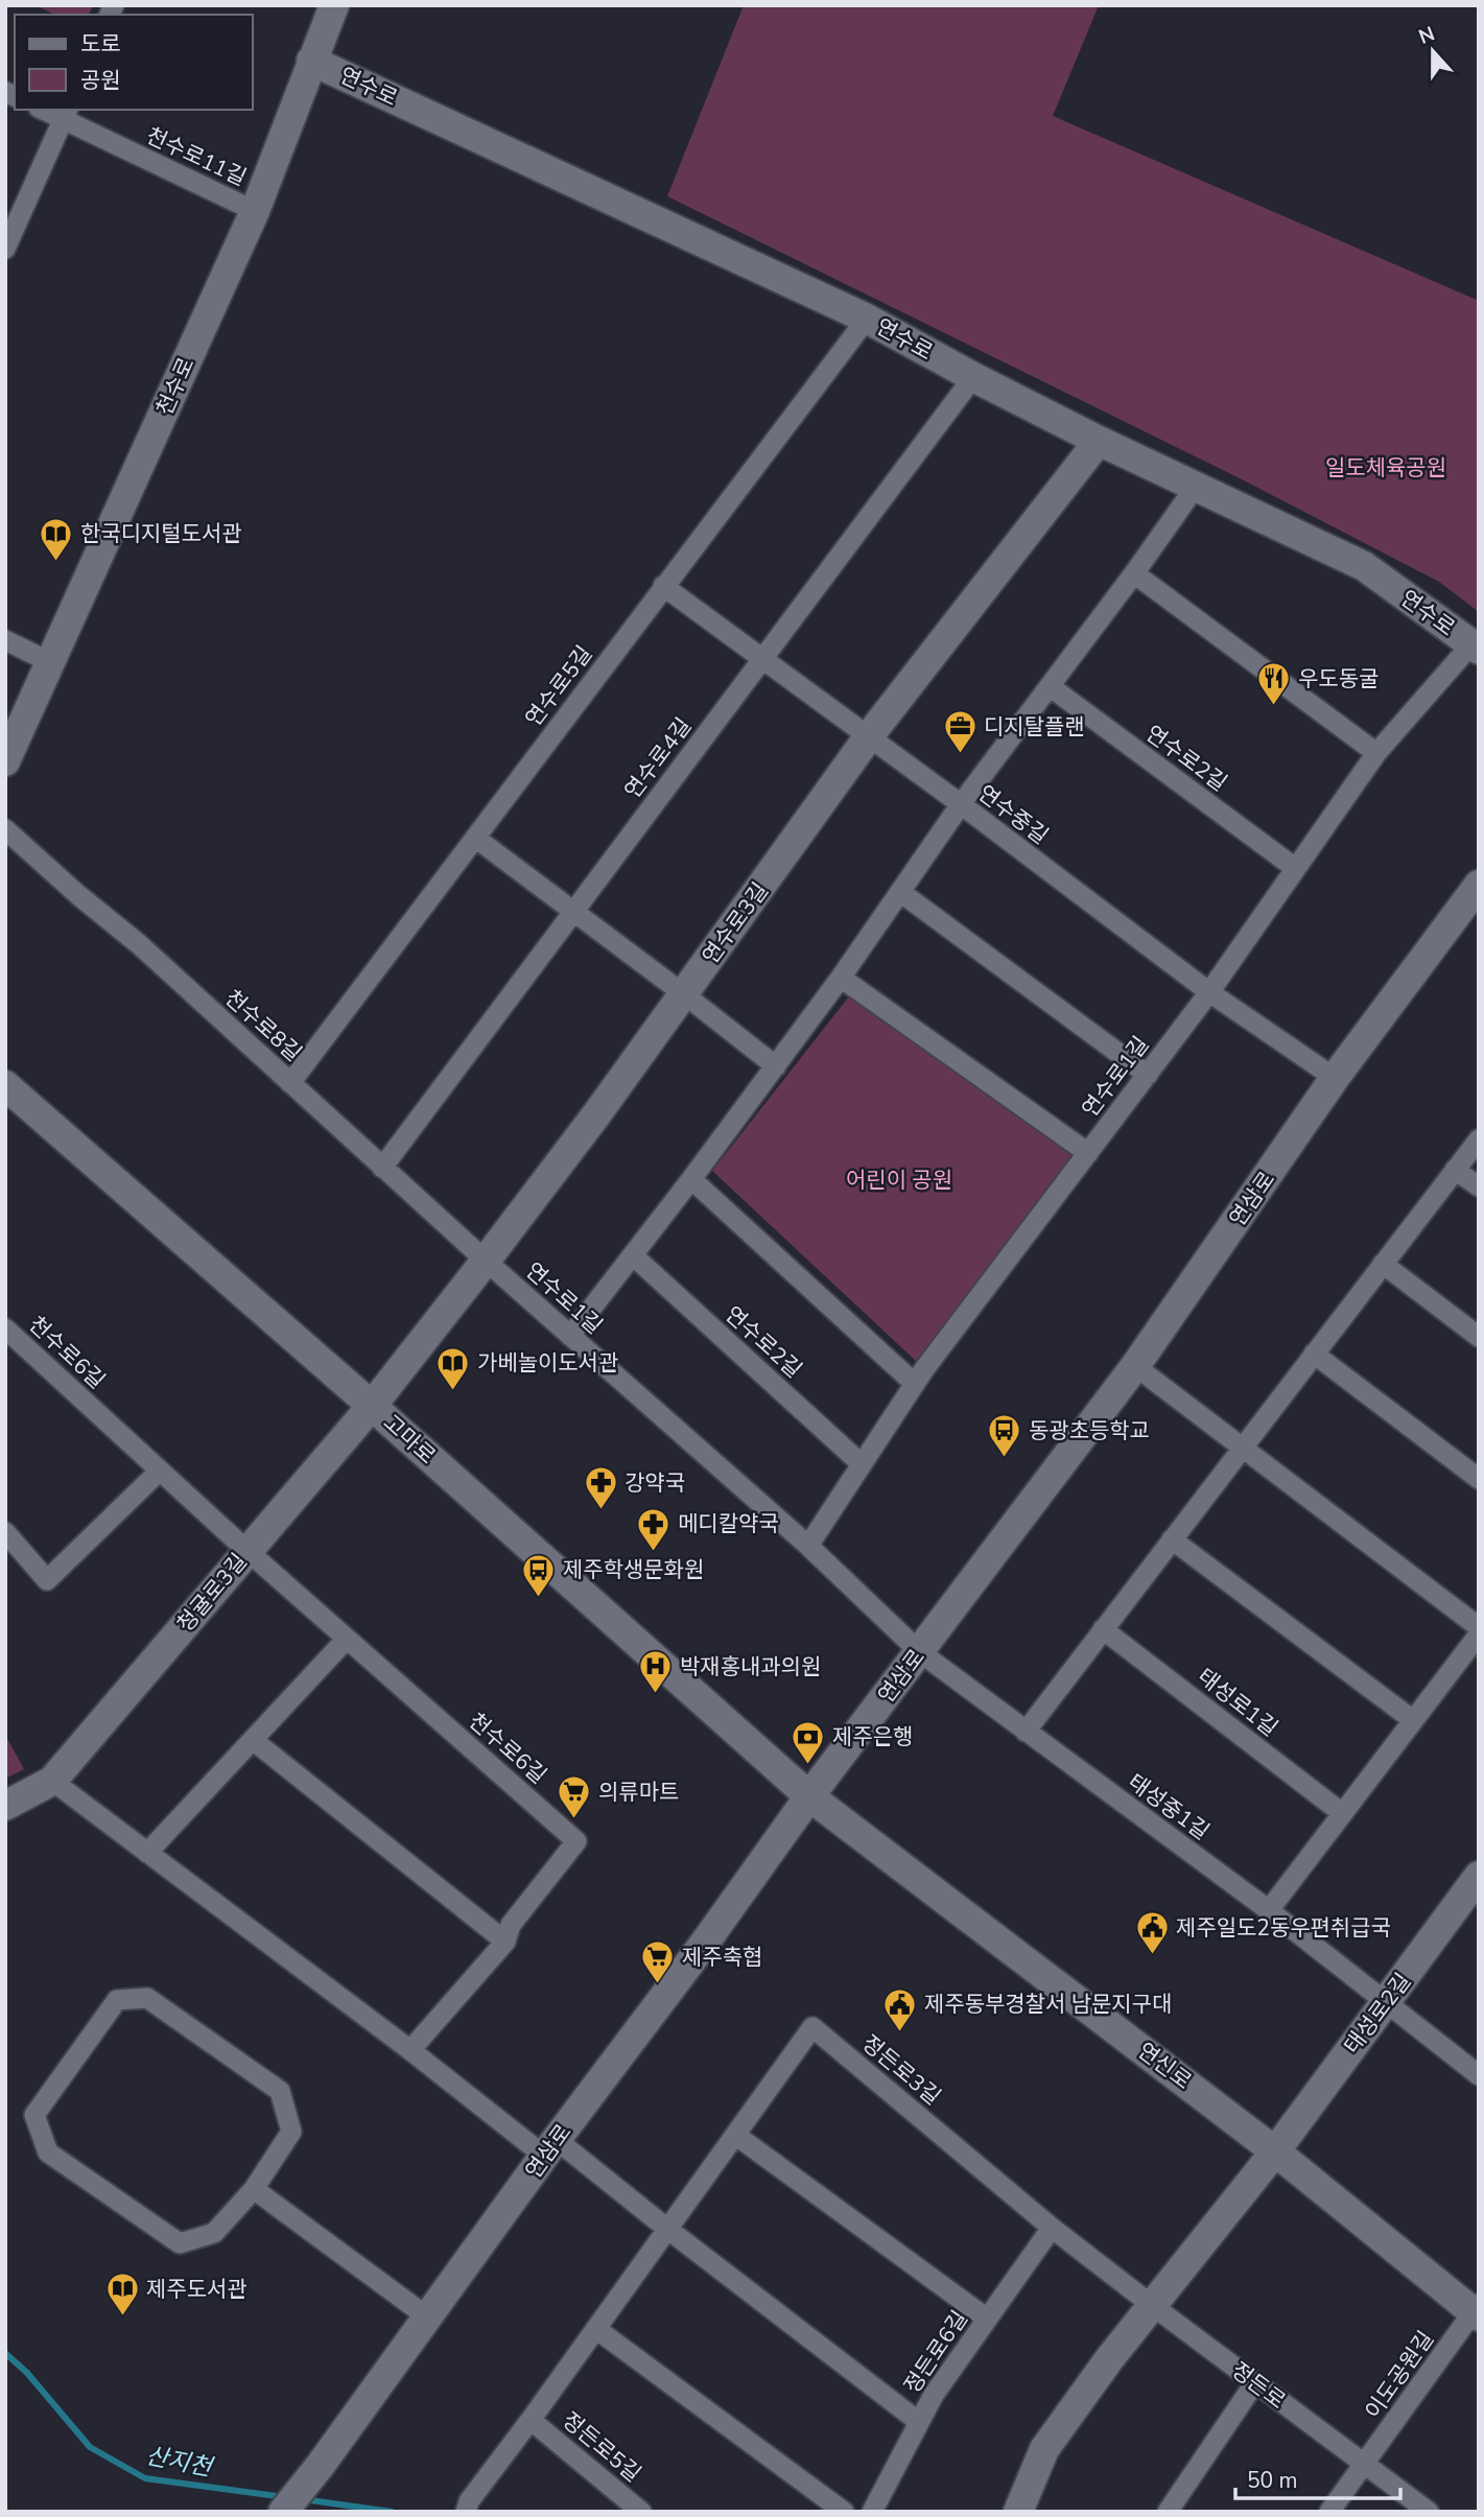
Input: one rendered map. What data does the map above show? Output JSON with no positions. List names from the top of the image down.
{
  "streets": {
    "street": [
      "연수로",
      "천수로11길",
      "천수로",
      "연수로5길",
      "연수로4길",
      "연수로2길",
      "연수중길",
      "연수로3길",
      "천수로8길",
      "연수로1길",
      "연삼로",
      "천수로6길",
      "고마로",
      "청귤로3길",
      "태성로1길",
      "태성중1길",
      "태성로2길",
      "연신로",
      "정든로3길",
      "정든로6길",
      "이도공원길",
      "정든로",
      "정든로5길"
    ]
  },
  "crossings": [
    ["연수로", "천수로"],
    ["연수로", "연수로5길"],
    ["연수로", "연수로4길"],
    ["연수로", "연수로3길"],
    ["연수로", "연수로1길"],
    ["천수로11길", "천수로"],
    ["연수로5길", "연수중길"],
    ["연수로5길", "천수로8길"],
    ["연수로4길", "연수중길"],
    ["연수로4길", "천수로8길"],
    ["연수로2길", "연수로1길"],
    ["연수중길", "연수로3길"],
    ["연수중길", "연수로1길"],
    ["연수중길", "연삼로"],
    ["연수로3길", "천수로8길"],
    ["연수로3길", "연수로1길"],
    ["연수로3길", "고마로"],
    ["연수로3길", "청귤로3길"],
    ["천수로8길", "연수로1길"],
    ["연수로1길", "연삼로"],
    ["연수로1길", "태성중1길"],
    ["연삼로", "고마로"],
    ["연삼로", "태성중1길"],
    ["연삼로", "연신로"],
    ["천수로6길", "청귤로3길"],
    ["고마로", "청귤로3길"],
    ["고마로", "연신로"],
    ["태성중1길", "태성로2길"],
    ["태성로2길", "연신로"],
    ["연신로", "이도공원길"],
    ["정든로3길", "정든로6길"],
    ["정든로3길", "정든로"],
    ["정든로3길", "정든로5길"],
    ["이도공원길", "정든로"]
  ],
  "water": ["산지천"],
  "parks": ["일도체육공원", "어린이 공원"],
  "places": {
    "library": ["한국디지털도서관", "가베놀이도서관", "제주도서관"],
    "restaurant": ["우도동굴"],
    "office": ["디지탈플랜"],
    "bus stop": ["동광초등학교", "제주학생문화원"],
    "pharmacy": ["강약국", "메디칼약국"],
    "hospital": ["박재홍내과의원"],
    "bank": ["제주은행"],
    "supermarket": ["의류마트", "제주축협"],
    "public building": ["제주일도2동우편취급국", "제주동부경찰서 남문지구대"]
  },
  "legend": ["도로", "공원"],
  "scale_bar": "50 m",
  "north": "top"
}
